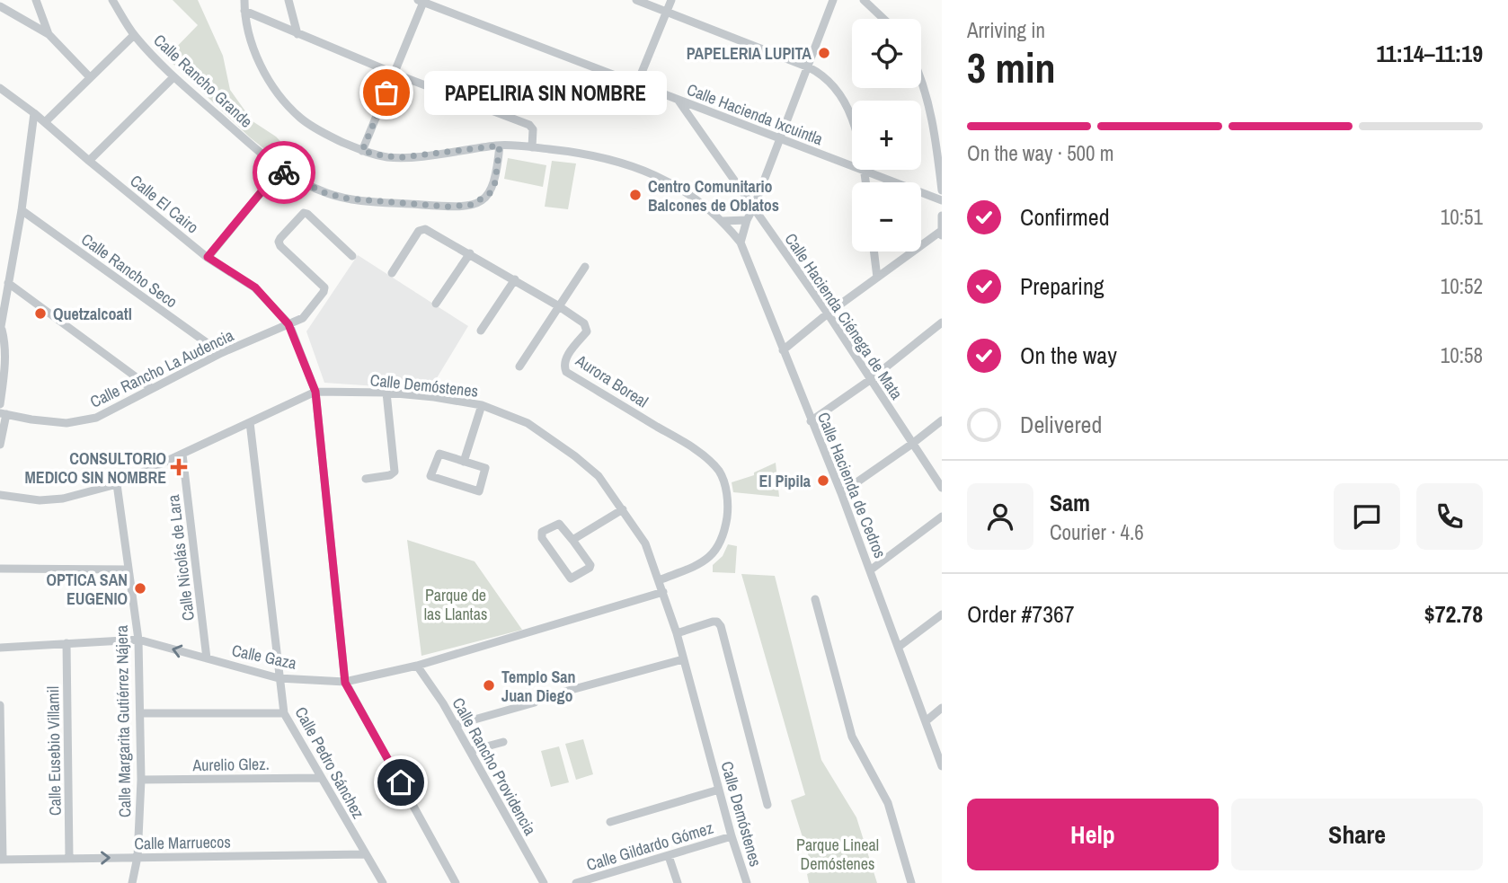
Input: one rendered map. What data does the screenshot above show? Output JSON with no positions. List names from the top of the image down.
{
  "streets": {
    "street": [
      "Calle Rancho Grande",
      "Calle Hacienda Ixcuintla",
      "Calle El Cairo",
      "Calle Rancho Seco",
      "Calle Hacienda Ciénega de Mata",
      "Calle Rancho La Audencia",
      "Aurora Boreal",
      "Calle Demóstenes",
      "Calle Hacienda de Cedros",
      "Calle Nicolás de Lara",
      "Calle Gaza",
      "Calle Margarita Gutiérrez Nájera",
      "Calle Eusebio Villamil",
      "Calle Pedro Sánchez",
      "Aurelio Glez.",
      "Calle Rancho Providencia",
      "Calle Marruecos",
      "Calle Gildardo Gómez"
    ]
  },
  "crossings": [
    ["Calle Rancho Grande", "Calle Hacienda de Cedros"],
    ["Calle Hacienda Ixcuintla", "Calle Hacienda Ciénega de Mata"],
    ["Calle El Cairo", "Calle Rancho La Audencia"],
    ["Calle El Cairo", "Calle Demóstenes"],
    ["Calle El Cairo", "Calle Gaza"],
    ["Calle Rancho Seco", "Calle Rancho La Audencia"],
    ["Aurora Boreal", "Calle Demóstenes"],
    ["Calle Demóstenes", "Calle Nicolás de Lara"],
    ["Calle Demóstenes", "Calle Gaza"],
    ["Calle Demóstenes", "Calle Margarita Gutiérrez Nájera"],
    ["Calle Demóstenes", "Calle Pedro Sánchez"],
    ["Calle Demóstenes", "Calle Gildardo Gómez"],
    ["Calle Nicolás de Lara", "Calle Gaza"],
    ["Calle Gaza", "Calle Margarita Gutiérrez Nájera"],
    ["Calle Gaza", "Calle Eusebio Villamil"],
    ["Calle Gaza", "Calle Pedro Sánchez"],
    ["Calle Gaza", "Calle Rancho Providencia"],
    ["Calle Margarita Gutiérrez Nájera", "Aurelio Glez."],
    ["Calle Margarita Gutiérrez Nájera", "Calle Marruecos"],
    ["Calle Eusebio Villamil", "Calle Marruecos"],
    ["Calle Pedro Sánchez", "Aurelio Glez."],
    ["Calle Pedro Sánchez", "Calle Marruecos"]
  ],
  "parks": ["Parque de las Llantas", "Parque Lineal Demóstenes"],
  "places": {
    "other": [
      "PAPELERIA LUPITA",
      "PAPELIRIA SIN NOMBRE",
      "Centro Comunitario Balcones de Oblatos",
      "Quetzalcoatl",
      "El Pipila",
      "OPTICA SAN EUGENIO",
      "Templo San Juan Diego"
    ],
    "health": ["CONSULTORIO MEDICO SIN NOMBRE"]
  },
  "page": {
    "heading": ["3 min", "Arriving in", "11:14–11:19"],
    "panel": [
      "Sam",
      "Courier · 4.6",
      "Order #7367",
      "$72.78"
    ],
    "map_buttons": ["+", "−"],
    "bubble": "PAPELIRIA SIN NOMBRE",
    "bar": "On the way · 500 m",
    "list": [
      ["Confirmed", "10:51"],
      ["Preparing", "10:52"],
      ["On the way", "10:58"],
      "Delivered"
    ],
    "buttons": ["Help", "Share"]
  }
}
